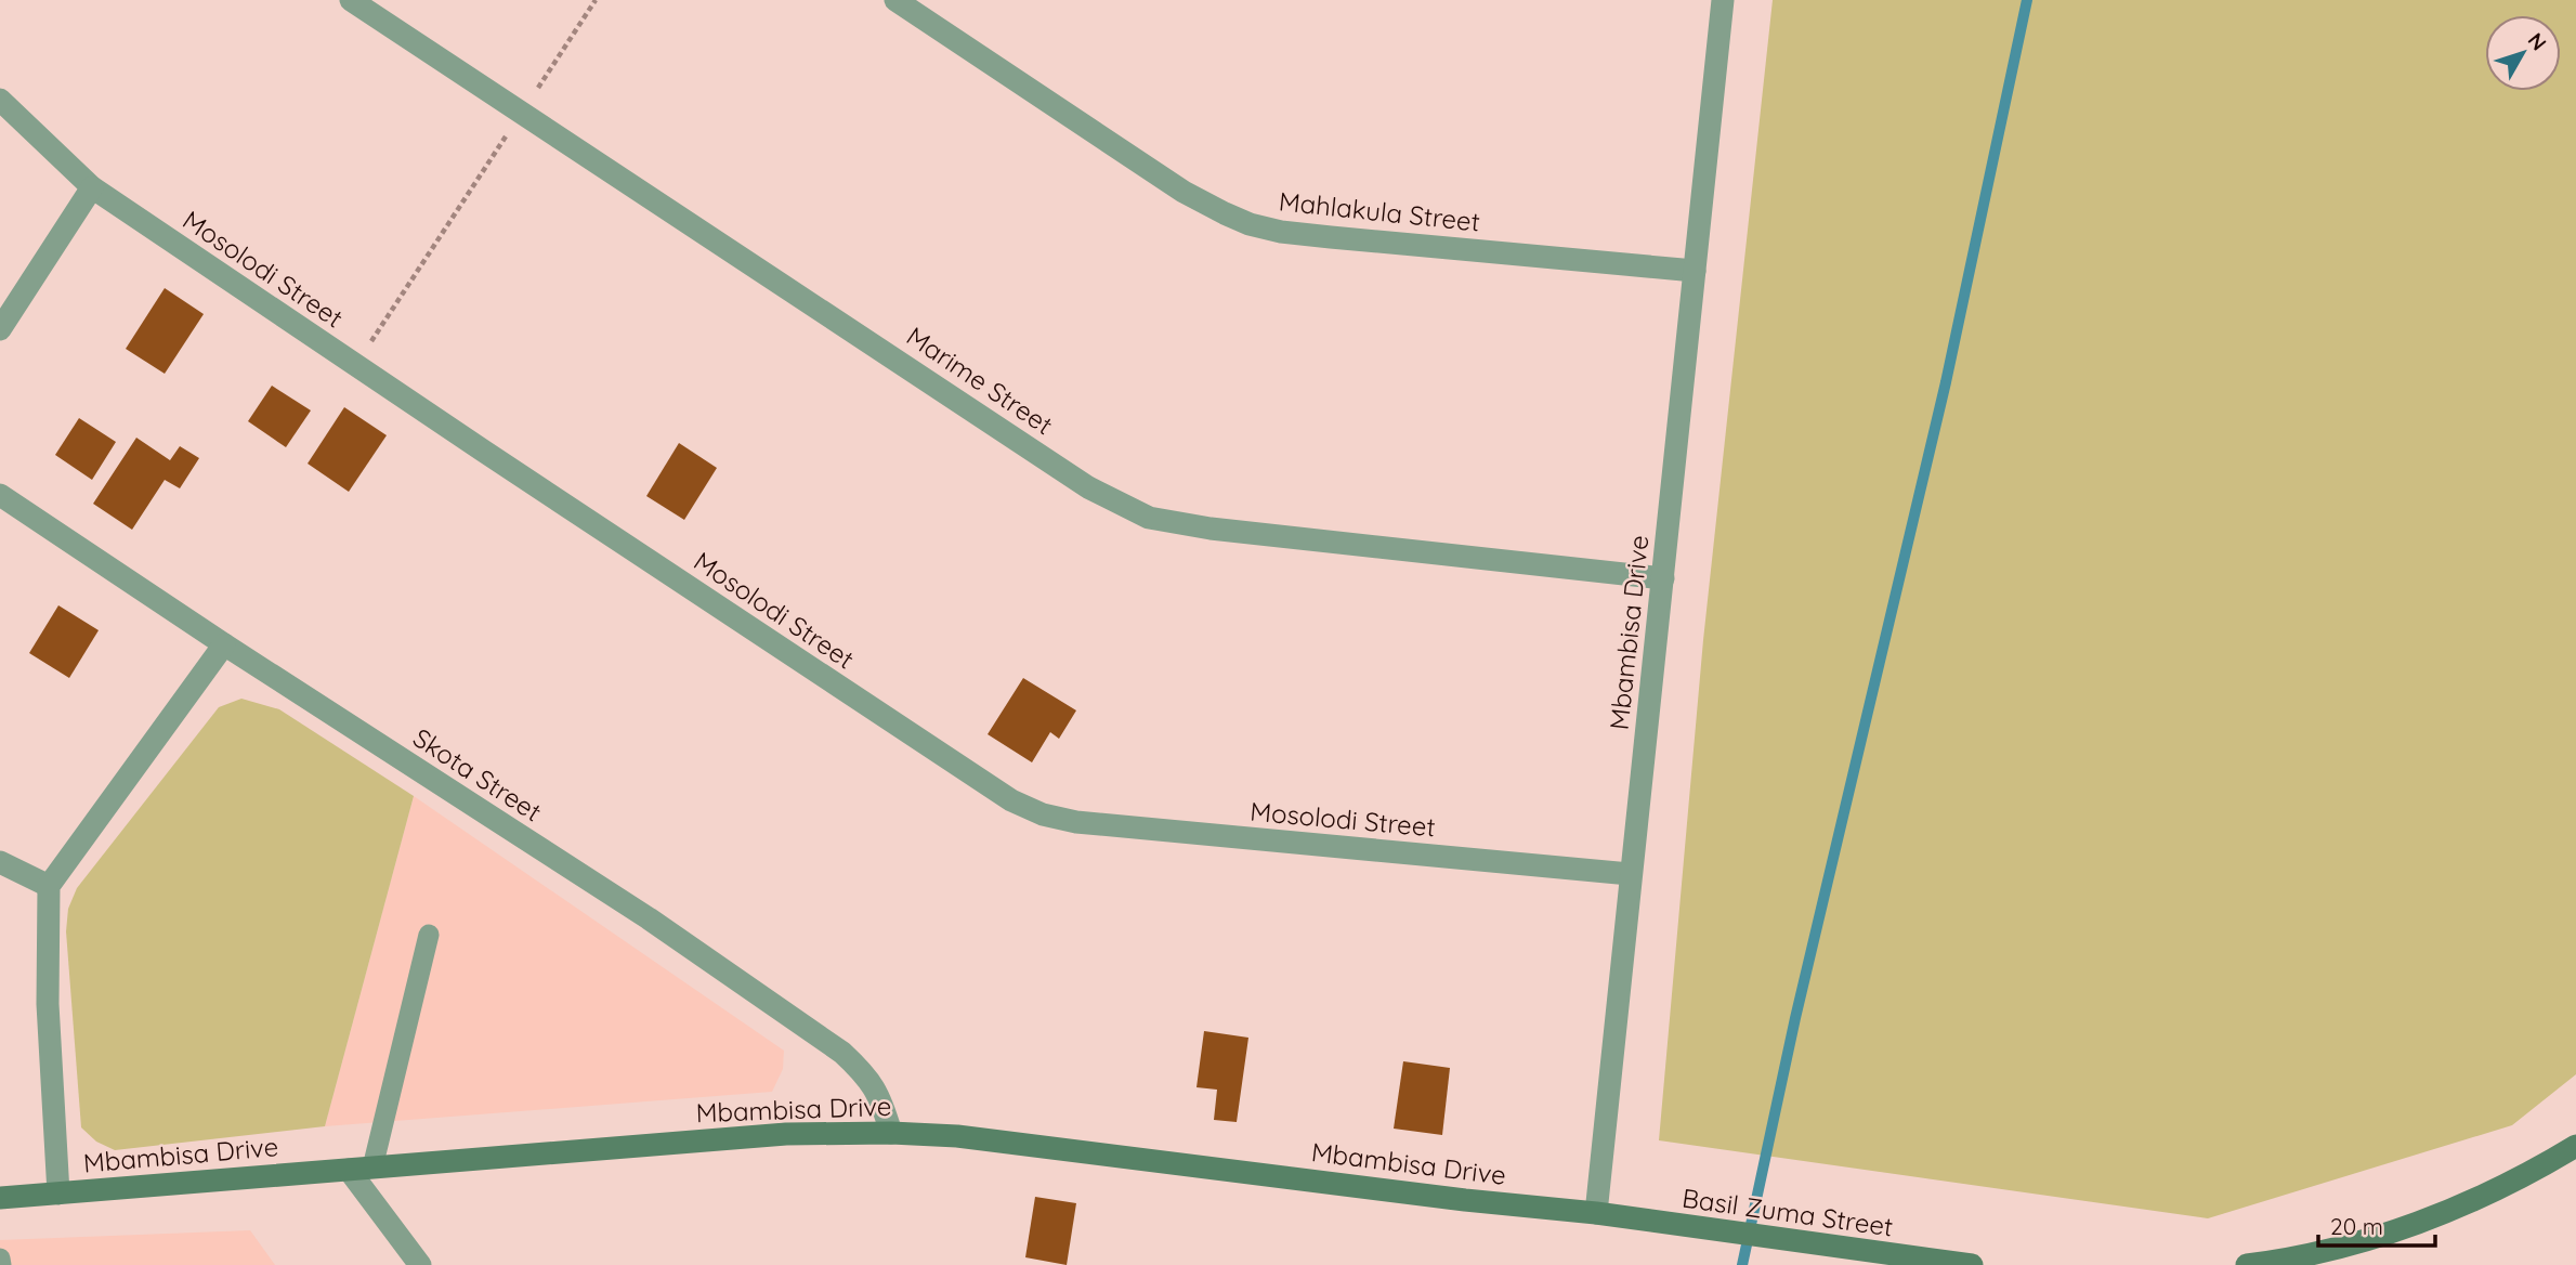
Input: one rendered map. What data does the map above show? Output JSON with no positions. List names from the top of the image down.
{
  "streets": {
    "street": [
      "Mahlakula Street",
      "Mosolodi Street",
      "Marime Street",
      "Mbambisa Drive",
      "Skota Street",
      "Basil Zuma Street"
    ]
  },
  "crossings": [
    ["Mahlakula Street", "Mbambisa Drive"],
    ["Mosolodi Street", "Mbambisa Drive"],
    ["Marime Street", "Mbambisa Drive"],
    ["Mbambisa Drive", "Skota Street"],
    ["Mbambisa Drive", "Basil Zuma Street"]
  ],
  "scale_bar": "20 m",
  "north": "top right"
}
